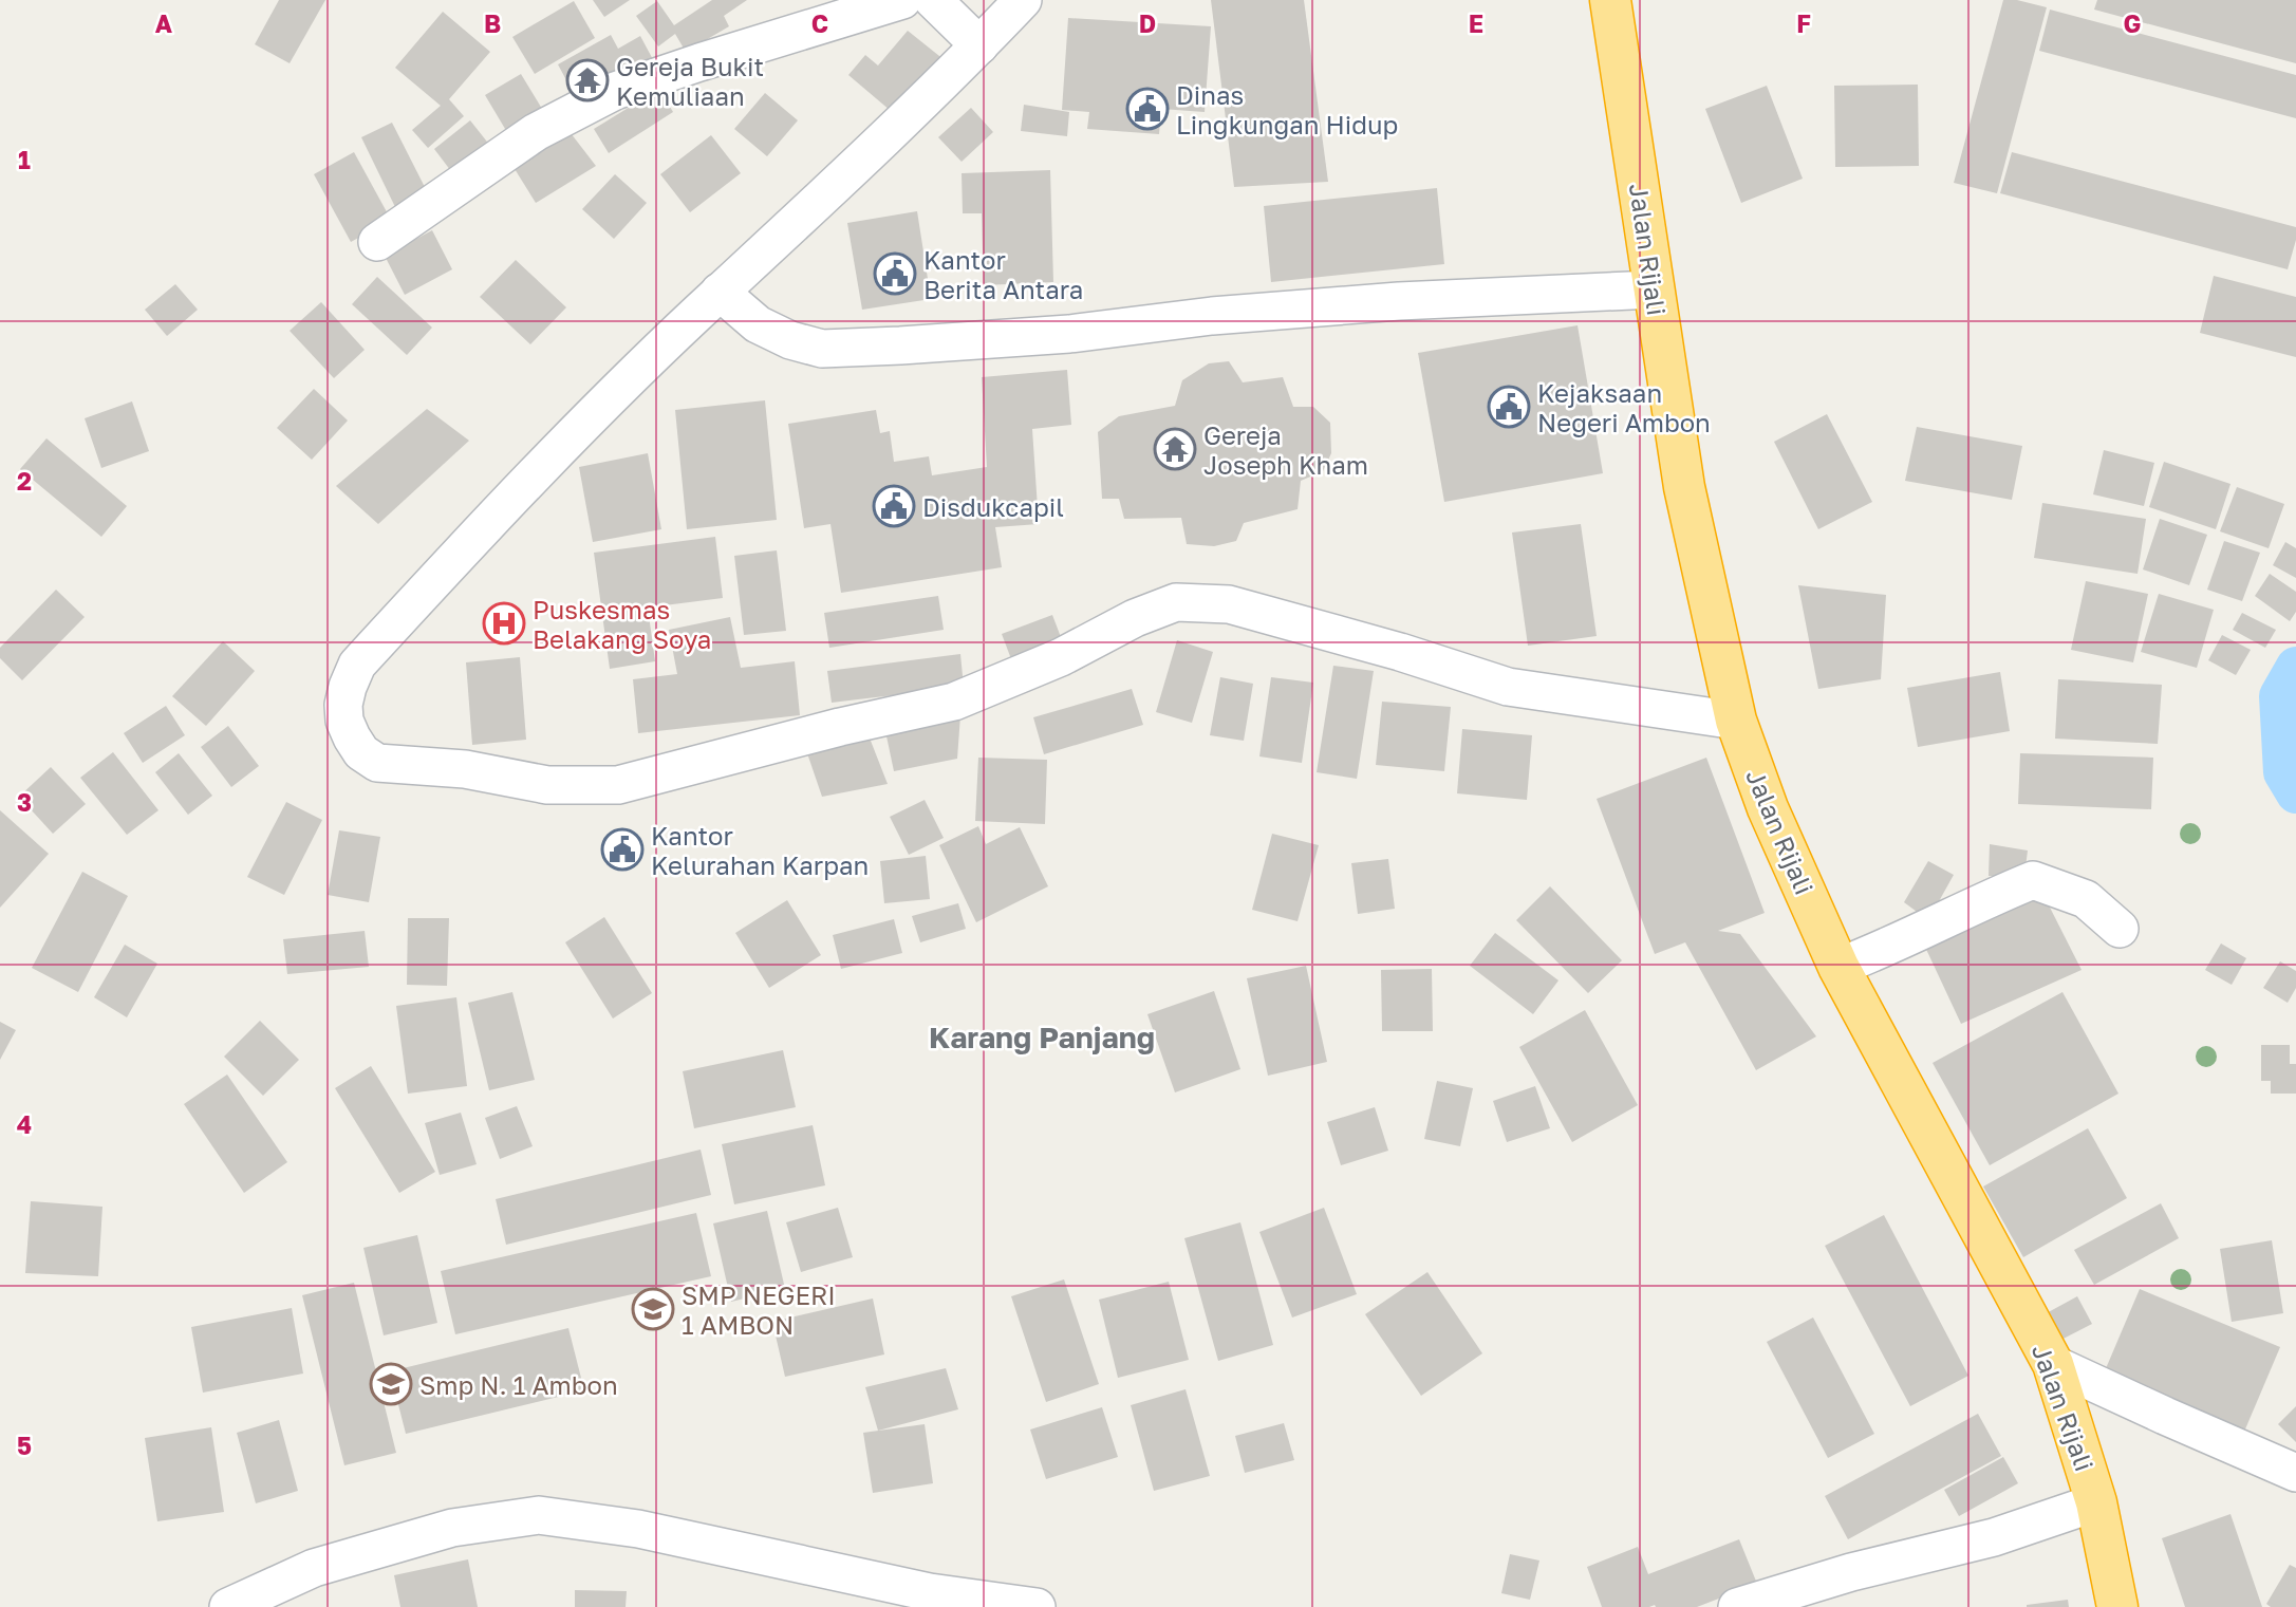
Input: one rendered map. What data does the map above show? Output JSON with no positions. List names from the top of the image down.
{
  "streets": {
    "highway": ["Jalan Rijali"]
  },
  "districts": ["Karang Panjang"],
  "places": {
    "temple": ["Gereja Bukit Kemuliaan", "Gereja Joseph Kham"],
    "public building": [
      "Dinas Lingkungan Hidup",
      "Kantor Berita Antara",
      "Kejaksaan Negeri Ambon",
      "Disdukcapil",
      "Kantor Kelurahan Karpan"
    ],
    "hospital": ["Puskesmas Belakang Soya"],
    "school or university": ["SMP NEGERI 1 AMBON", "Smp N. 1 Ambon"]
  },
  "grid": {
    "columns": [
      "A",
      "B",
      "C",
      "D",
      "E",
      "F",
      "G"
    ],
    "rows": [
      "1",
      "2",
      "3",
      "4",
      "5"
    ]
  }
}
